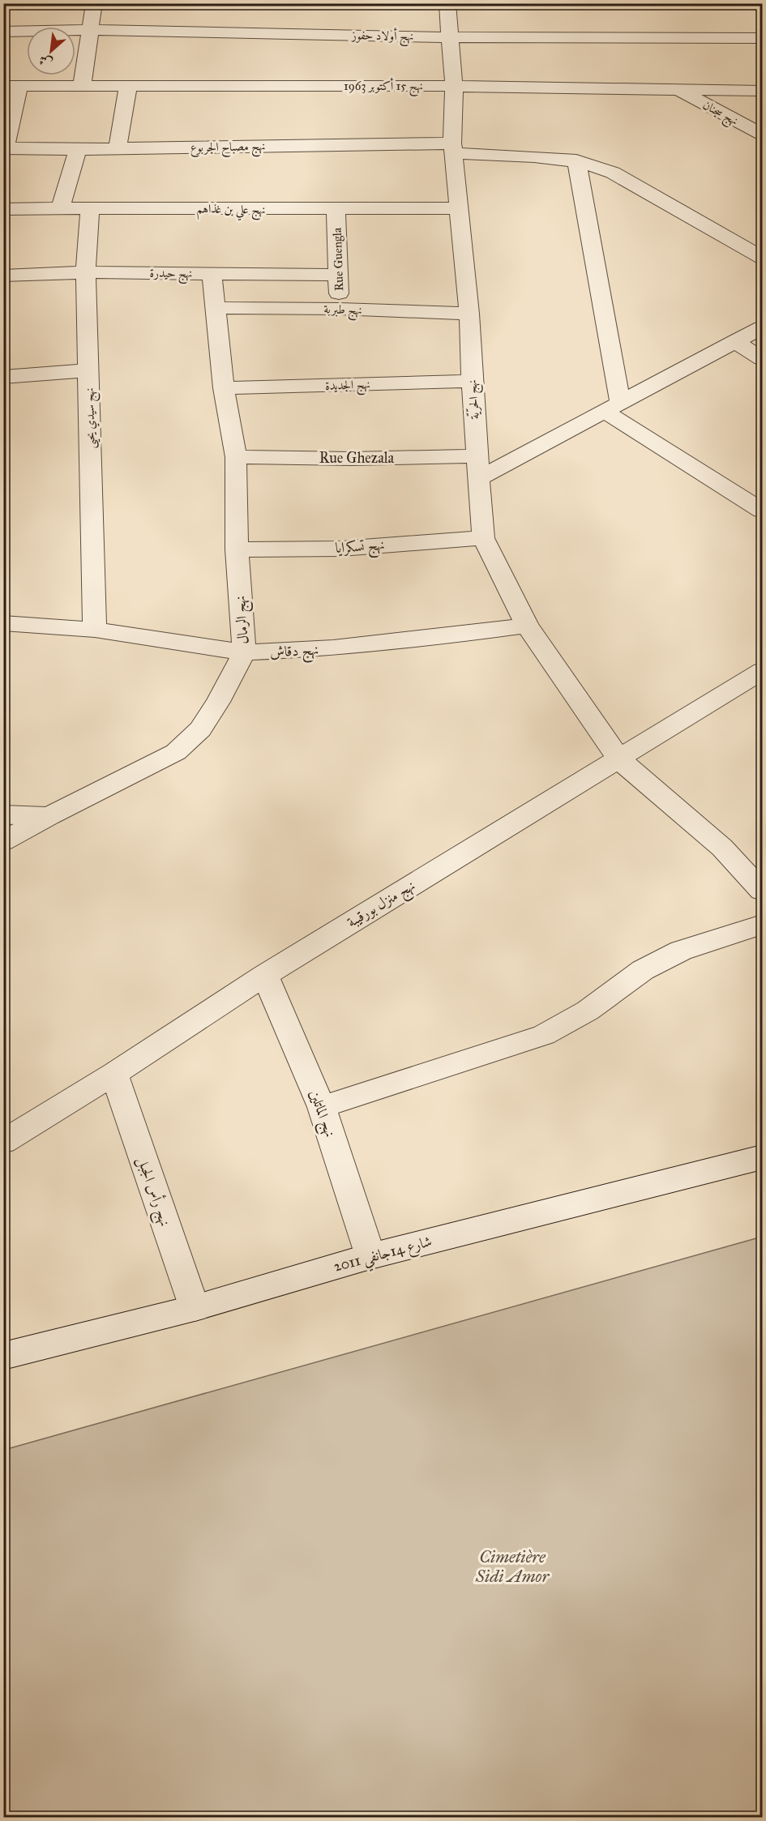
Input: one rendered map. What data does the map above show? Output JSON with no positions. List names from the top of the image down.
{
  "streets": {
    "street": [
      "نهج أولاد حفوز",
      "نهج 15 أكتوبر 1963",
      "نهج سجنان",
      "نهج مصباح الجربوع",
      "نهج علي بن غذاهم",
      "Rue Guengla",
      "نهج حيدرة",
      "نهج طبربة",
      "نهج الجديدة",
      "نهج الحرّيّة",
      "نهج سيدي يحيى",
      "Rue Ghezala",
      "نهج تسكرايا",
      "نهج الرمال",
      "نهج دقاش",
      "نهج منزل بورقيبة",
      "نهج الماتلين",
      "نهج رأس الجبل",
      "شارع 14جانفي 2011"
    ]
  },
  "crossings": [
    ["نهج أولاد حفوز", "نهج الحرّيّة"],
    ["نهج 15 أكتوبر 1963", "نهج سجنان"],
    ["نهج 15 أكتوبر 1963", "نهج الحرّيّة"],
    ["نهج مصباح الجربوع", "نهج الحرّيّة"],
    ["نهج علي بن غذاهم", "Rue Guengla"],
    ["نهج علي بن غذاهم", "نهج الحرّيّة"],
    ["نهج علي بن غذاهم", "نهج سيدي يحيى"],
    ["Rue Guengla", "نهج حيدرة"],
    ["Rue Guengla", "نهج طبربة"],
    ["نهج حيدرة", "نهج سيدي يحيى"],
    ["نهج حيدرة", "نهج الرمال"],
    ["نهج طبربة", "نهج الحرّيّة"],
    ["نهج طبربة", "نهج الرمال"],
    ["نهج الجديدة", "نهج الحرّيّة"],
    ["نهج الجديدة", "نهج الرمال"],
    ["نهج الحرّيّة", "Rue Ghezala"],
    ["نهج الحرّيّة", "نهج تسكرايا"],
    ["نهج الحرّيّة", "نهج دقاش"],
    ["نهج الحرّيّة", "نهج منزل بورقيبة"],
    ["نهج سيدي يحيى", "نهج دقاش"],
    ["Rue Ghezala", "نهج الرمال"],
    ["نهج تسكرايا", "نهج الرمال"],
    ["نهج الرمال", "نهج دقاش"],
    ["نهج منزل بورقيبة", "نهج الماتلين"],
    ["نهج منزل بورقيبة", "نهج رأس الجبل"],
    ["نهج الماتلين", "شارع 14جانفي 2011"],
    ["نهج رأس الجبل", "شارع 14جانفي 2011"]
  ],
  "parks": ["Cimetière Sidi Amor"],
  "north": "bottom left"
}
